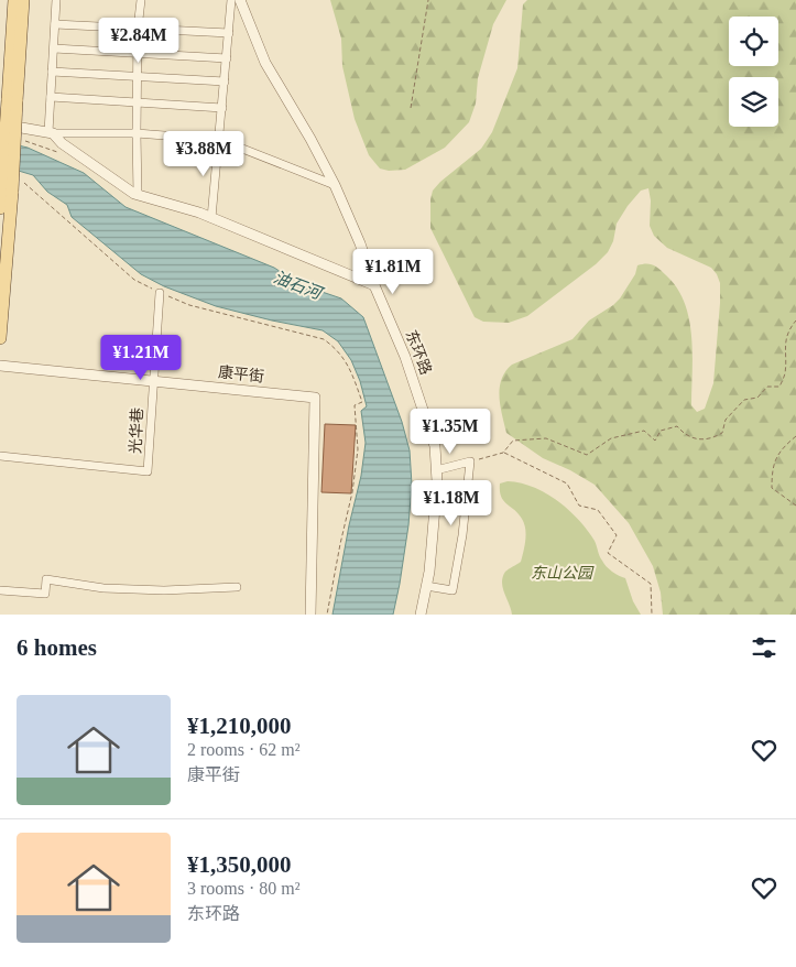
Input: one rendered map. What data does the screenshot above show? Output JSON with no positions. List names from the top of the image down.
{
  "streets": {
    "street": ["东环路", "康平街", "光华巷"]
  },
  "crossings": [
    ["康平街", "光华巷"]
  ],
  "water": ["油石河"],
  "parks": ["东山公园"],
  "page": {
    "price": [
      "¥2.84M",
      "¥3.88M",
      "¥1.81M",
      "¥1.21M",
      "¥1.35M",
      "¥1.18M"
    ],
    "heading": "6 homes",
    "list": [
      {
        "name": "¥1,210,000",
        "note": "2 rooms · 62 m² · 康平街"
      },
      {
        "name": "¥1,350,000",
        "note": "3 rooms · 80 m² · 东环路"
      }
    ]
  }
}
